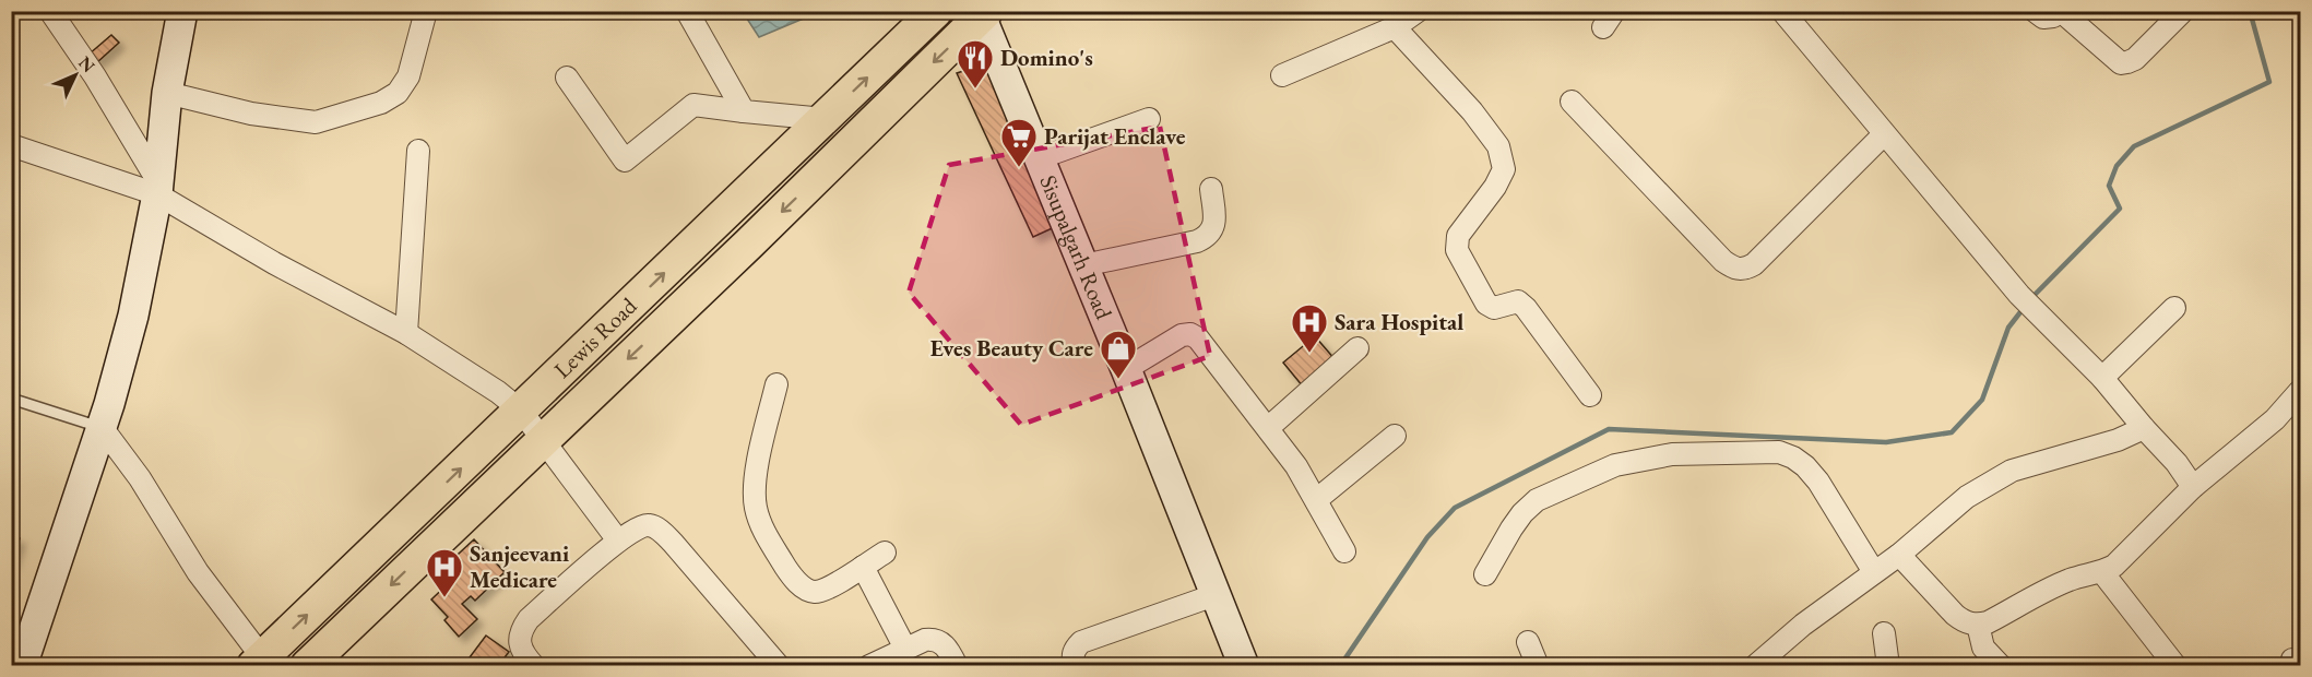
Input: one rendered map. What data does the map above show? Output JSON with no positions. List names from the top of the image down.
{
  "streets": {
    "main road": ["Lewis Road"],
    "street": ["Sisupalgarh Road"]
  },
  "crossings": [
    ["Sisupalgarh Road", "Lewis Road"]
  ],
  "places": {
    "restaurant": ["Domino's"],
    "supermarket": ["Parijat Enclave"],
    "hospital": ["Sara Hospital", "Sanjeevani Medicare"],
    "shop": ["Eves Beauty Care"]
  },
  "north": "top right"
}
